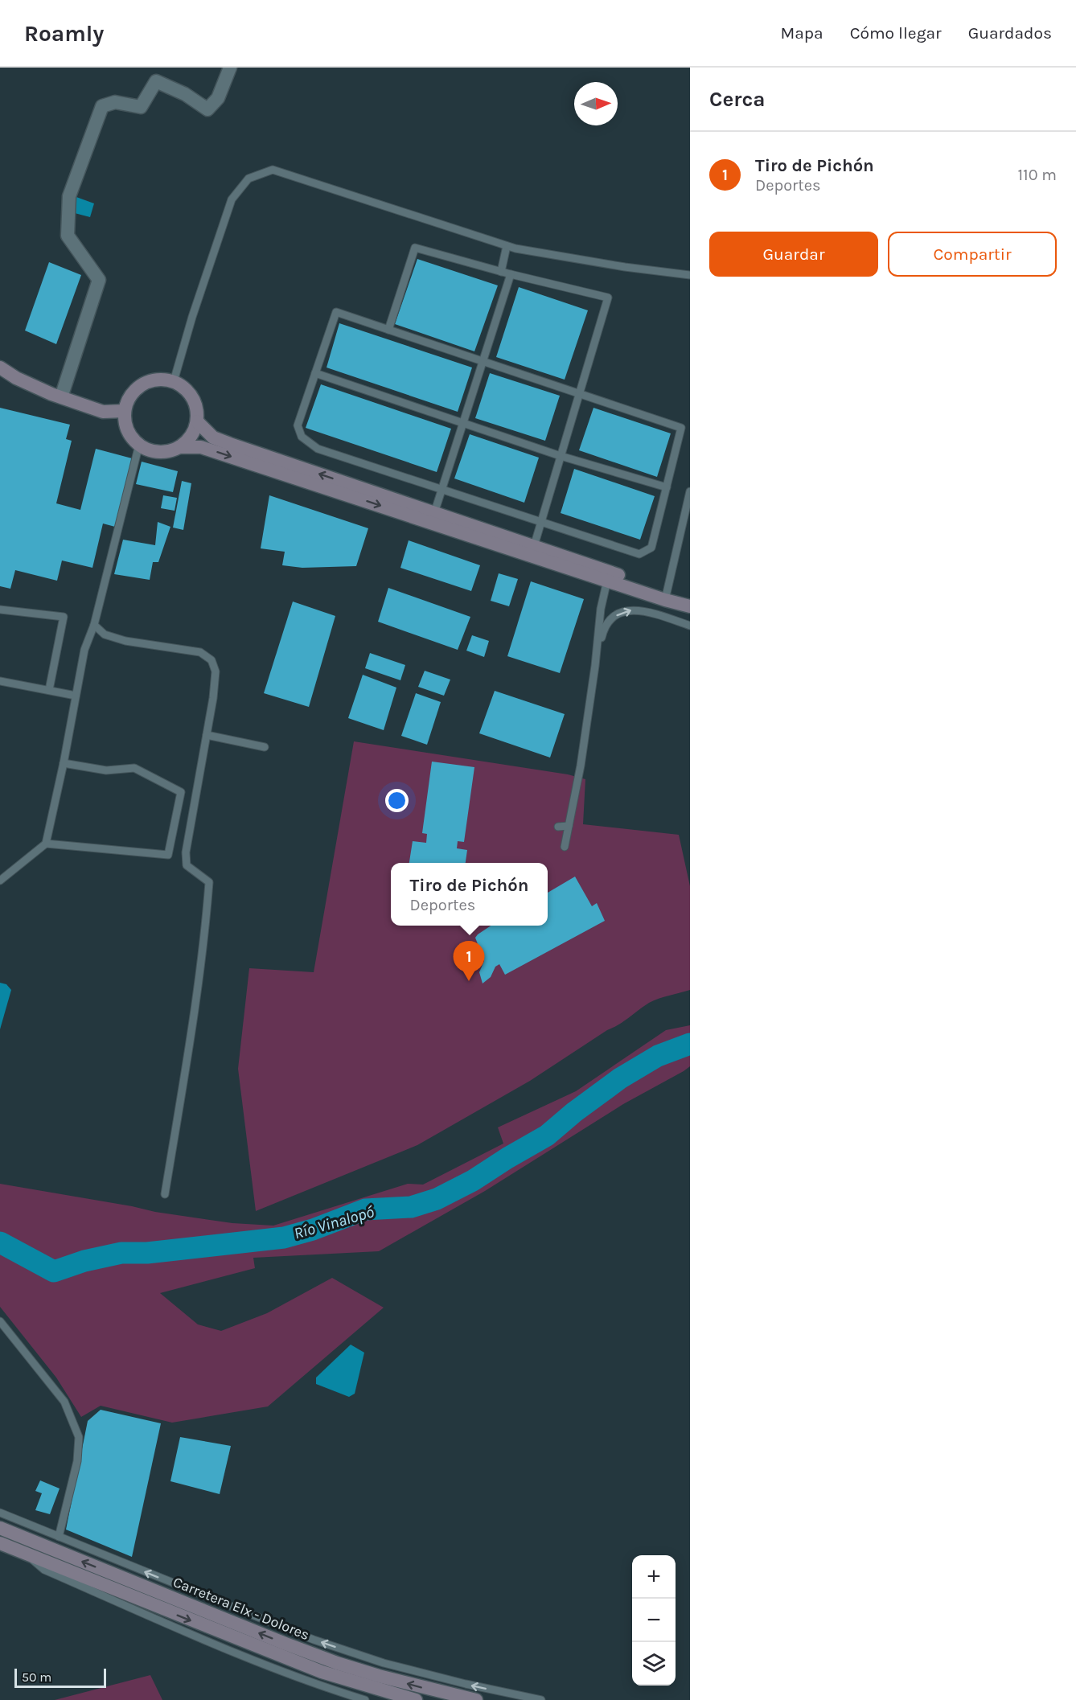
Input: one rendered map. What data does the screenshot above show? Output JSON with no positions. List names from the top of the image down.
{
  "streets": {
    "main road": ["Carretera Elx - Dolores"]
  },
  "water": ["Río Vinalopó"],
  "scale_bar": "50 m",
  "north": "right",
  "page": {
    "header": "Roamly",
    "nav": ["Mapa", "Cómo llegar", "Guardados"],
    "heading": "Cerca",
    "list": [
      {
        "mark": "1",
        "name": "Tiro de Pichón",
        "note": "Deportes",
        "value": "110 m"
      }
    ],
    "buttons": ["Guardar", "Compartir"],
    "popup": ["Tiro de Pichón", "Deportes"],
    "pins": "1",
    "map_buttons": ["+", "−"],
    "scale": "50 m"
  }
}
